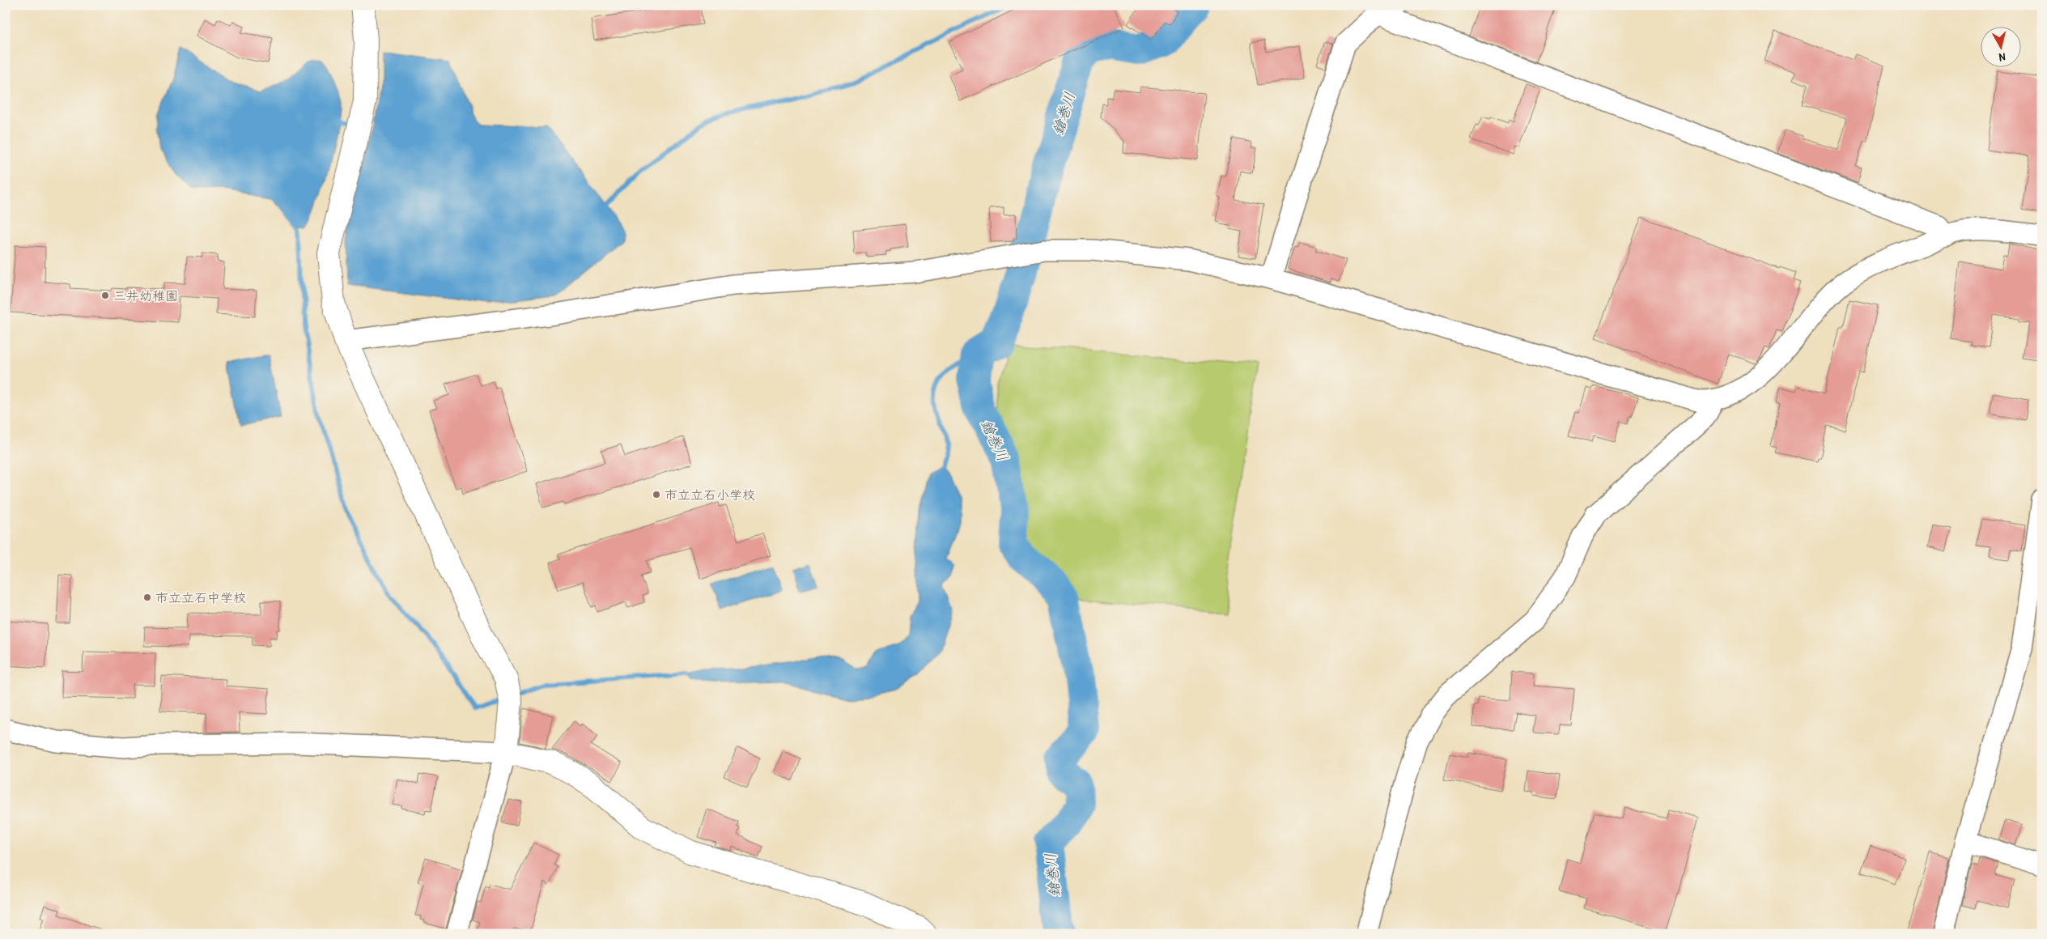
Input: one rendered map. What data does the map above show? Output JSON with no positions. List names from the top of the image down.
{
  "water": ["鎗巻川"],
  "places": ["三井幼稚園", "市立立石小学校", "市立立石中学校"],
  "north": "bottom"
}
